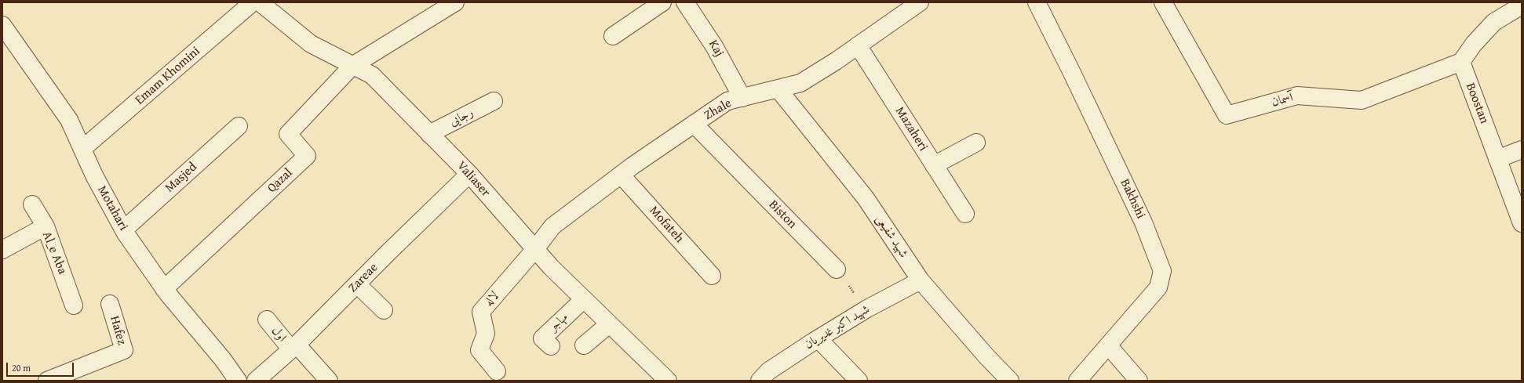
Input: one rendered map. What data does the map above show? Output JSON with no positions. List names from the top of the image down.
{
  "streets": {
    "street": [
      "Kaj",
      "Emam Khomini",
      "آسمان",
      "Boostan",
      "Zhale",
      "رجایی",
      "Mazaheri",
      "Masjed",
      "Valiaser",
      "Qazal",
      "Bakhshi",
      "Motahari",
      "Biston",
      "Mofateh",
      "شهید شفیعی",
      "Al_e Aba",
      "Zareae",
      "لاله",
      "مهاجر",
      "شهید اکبر غدیریان",
      "Hafez",
      "اول"
    ]
  },
  "crossings": [
    ["Kaj", "Zhale"],
    ["Emam Khomini", "Motahari"],
    ["آسمان", "Boostan"],
    ["Zhale", "Mazaheri"],
    ["Zhale", "Valiaser"],
    ["Zhale", "Biston"],
    ["Zhale", "Mofateh"],
    ["Zhale", "شهید شفیعی"],
    ["Zhale", "لاله"],
    ["رجایی", "Valiaser"],
    ["Masjed", "Motahari"],
    ["Valiaser", "Qazal"],
    ["Valiaser", "Zareae"],
    ["Valiaser", "لاله"],
    ["Valiaser", "مهاجر"],
    ["Qazal", "Motahari"],
    ["شهید شفیعی", "شهید اکبر غدیریان"],
    ["Zareae", "اول"]
  ],
  "scale_bar": "20 m"
}
